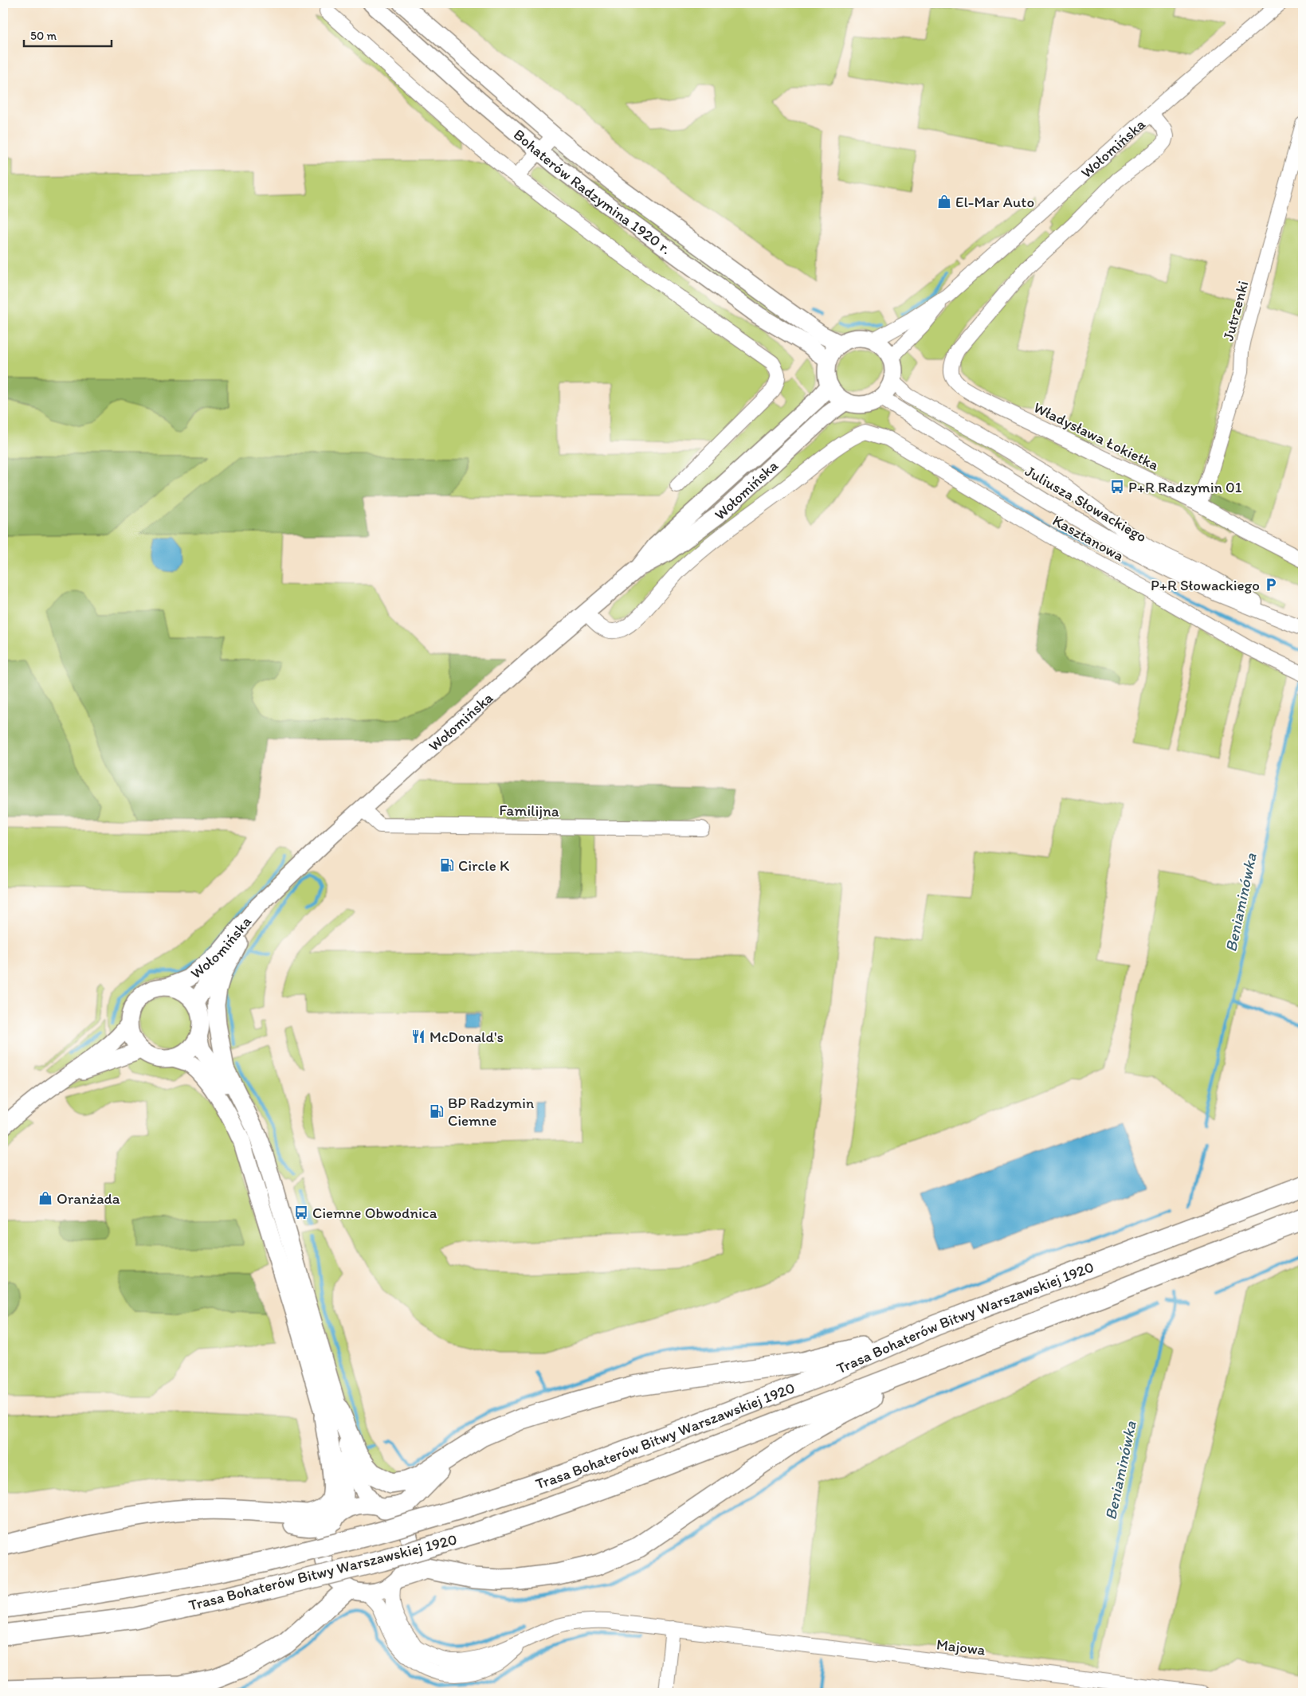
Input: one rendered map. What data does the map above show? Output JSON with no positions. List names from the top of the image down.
{
  "streets": {
    "highway": ["Trasa Bohaterów Bitwy Warszawskiej 1920"],
    "main road": ["Wołomińska", "Bohaterów Radzymina 1920 r."],
    "street": [
      "Jutrzenki",
      "Władysława Łokietka",
      "Juliusza Słowackiego",
      "Kasztanowa",
      "Familijna",
      "Majowa"
    ]
  },
  "crossings": [
    ["Wołomińska", "Bohaterów Radzymina 1920 r."],
    ["Wołomińska", "Władysława Łokietka"],
    ["Wołomińska", "Juliusza Słowackiego"],
    ["Wołomińska", "Kasztanowa"],
    ["Wołomińska", "Familijna"],
    ["Bohaterów Radzymina 1920 r.", "Juliusza Słowackiego"],
    ["Jutrzenki", "Władysława Łokietka"]
  ],
  "water": ["Beniaminówka"],
  "places": {
    "shop": ["El-Mar Auto", "Oranżada"],
    "bus stop": ["P+R Radzymin 01", "Ciemne Obwodnica"],
    "parking": ["P+R Słowackiego"],
    "fuel station": ["Circle K", "BP Radzymin Ciemne"],
    "restaurant": ["McDonald's"]
  },
  "scale_bar": "50 m"
}
